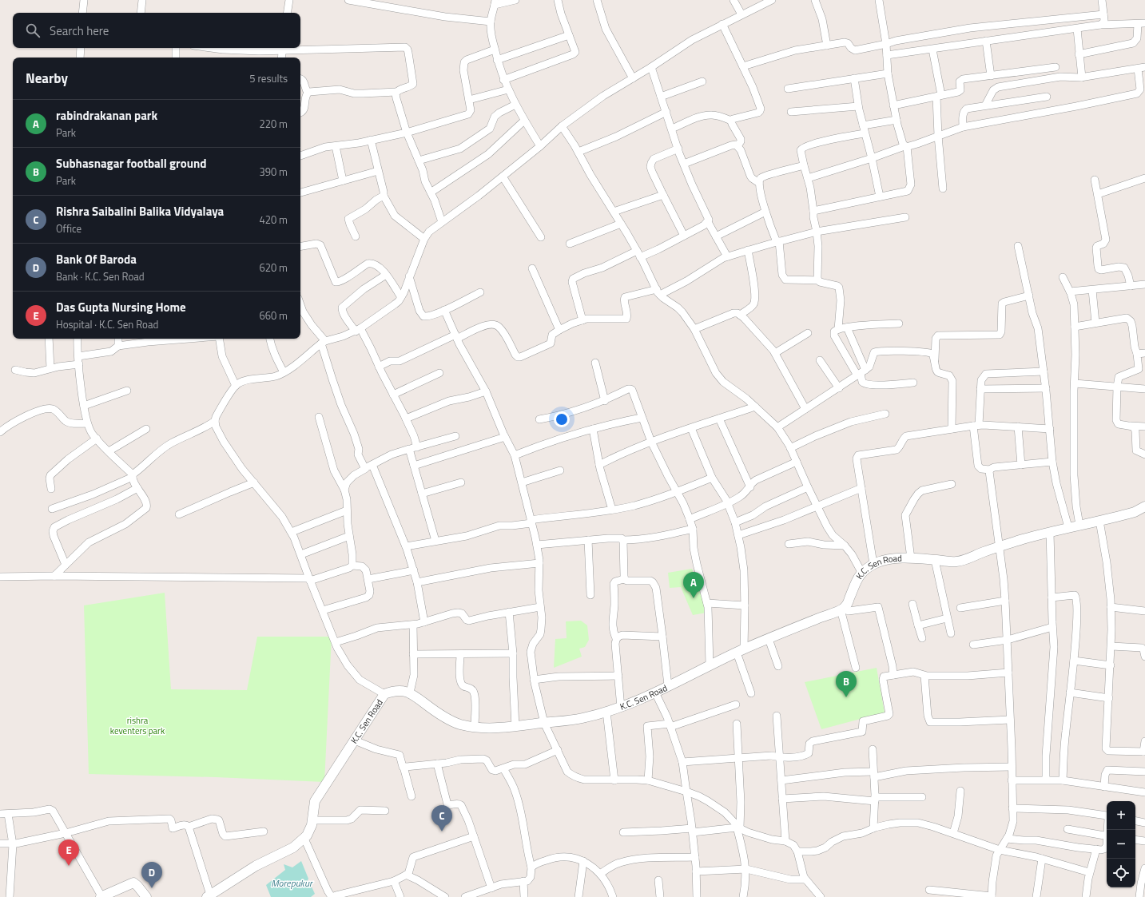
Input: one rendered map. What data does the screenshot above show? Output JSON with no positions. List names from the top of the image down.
{
  "streets": {
    "street": ["K.C. Sen Road"]
  },
  "water": ["Morepukur"],
  "parks": ["rishra keventers park"],
  "page": {
    "search": "Search here",
    "heading": ["Nearby", "5 results"],
    "list": [
      {
        "mark": "A",
        "name": "rabindrakanan park",
        "note": "Park",
        "value": "220 m"
      },
      {
        "mark": "B",
        "name": "Subhasnagar football ground",
        "note": "Park",
        "value": "390 m"
      },
      {
        "mark": "C",
        "name": "Rishra Saibalini Balika Vidyalaya",
        "note": "Office",
        "value": "420 m"
      },
      {
        "mark": "D",
        "name": "Bank Of Baroda",
        "note": "Bank · K.C. Sen Road",
        "value": "620 m"
      },
      {
        "mark": "E",
        "name": "Das Gupta Nursing Home",
        "note": "Hospital · K.C. Sen Road",
        "value": "660 m"
      }
    ],
    "pins": [
      "A",
      "B",
      "C",
      "E",
      "D"
    ],
    "map_buttons": ["+", "−"]
  }
}
